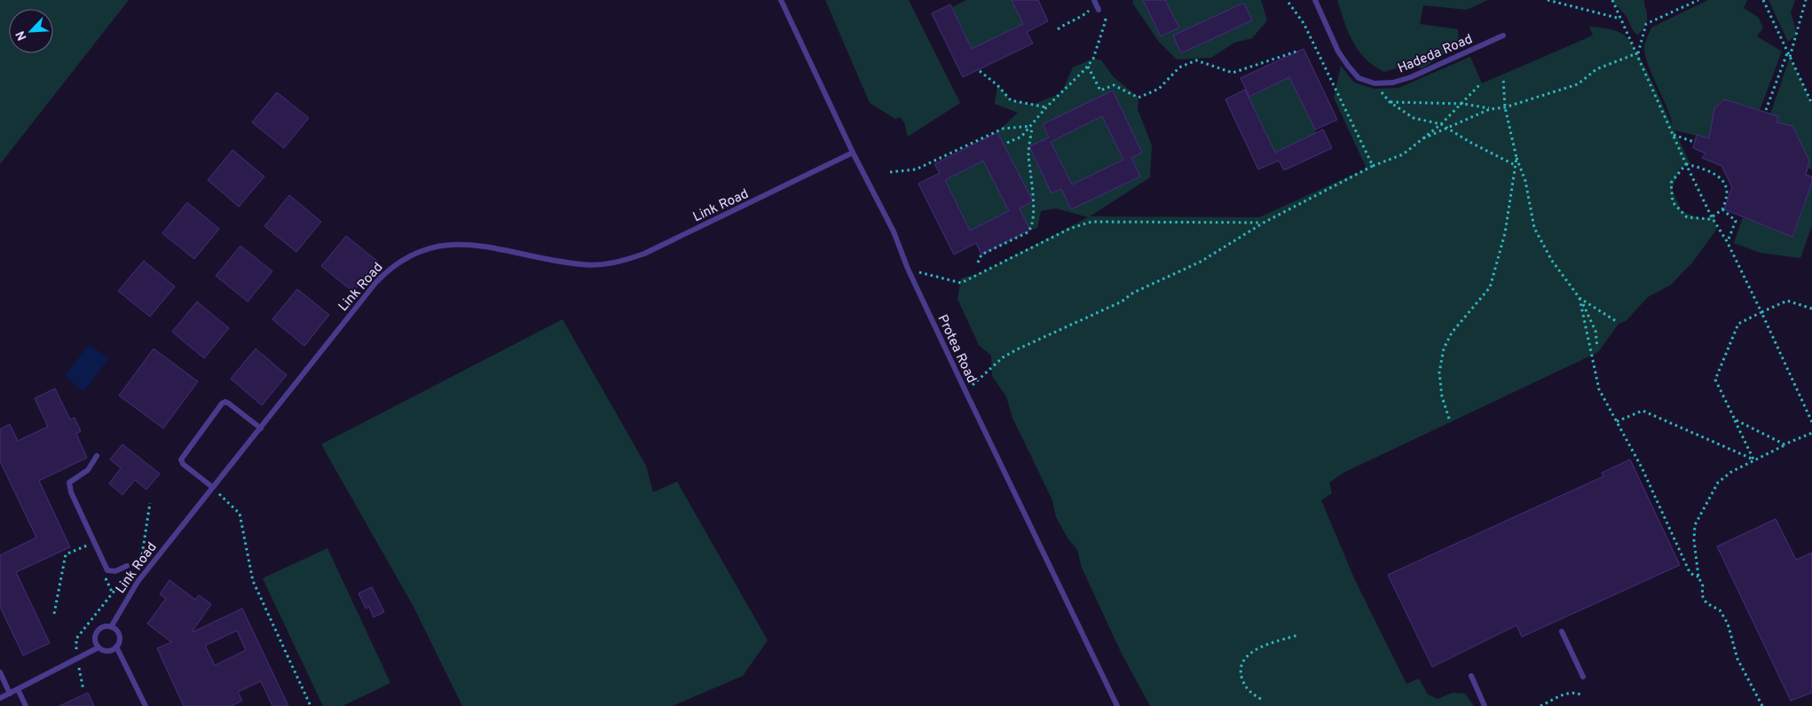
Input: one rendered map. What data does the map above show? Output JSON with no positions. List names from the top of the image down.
{
  "streets": {
    "lane": ["Hadeda Road", "Link Road", "Protea Road"]
  },
  "crossings": [
    ["Link Road", "Protea Road"]
  ],
  "north": "bottom left"
}
